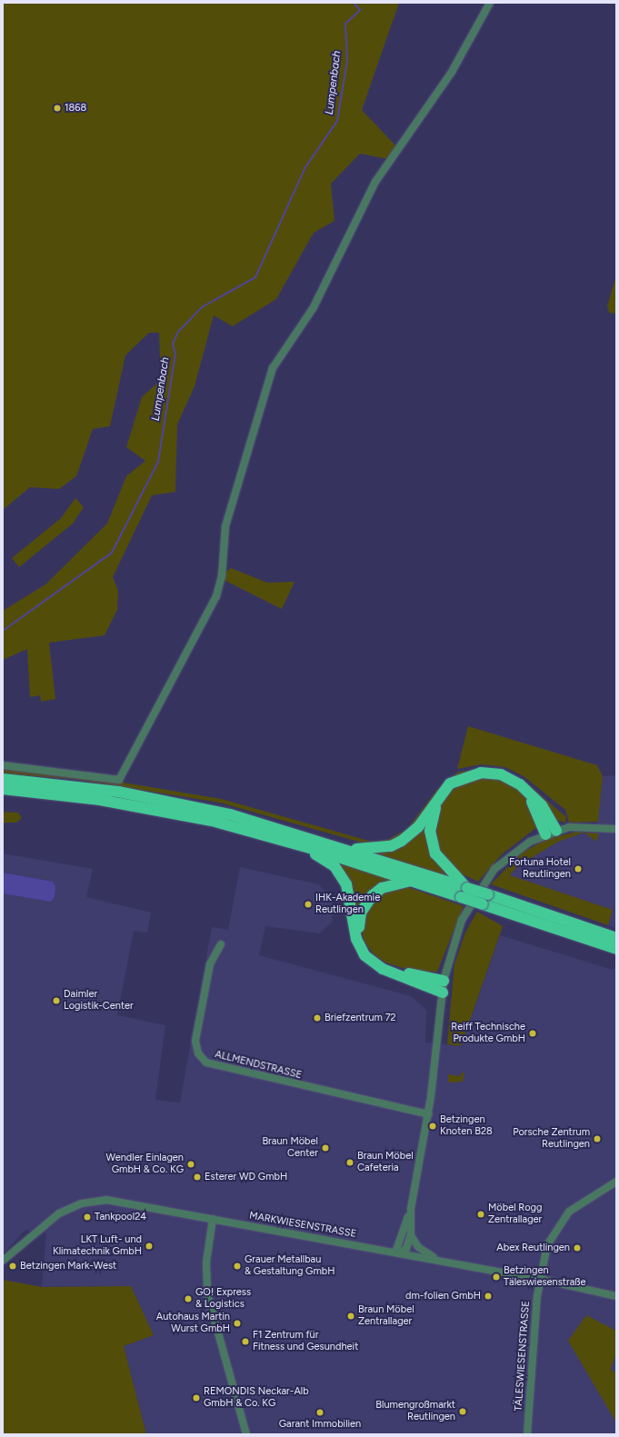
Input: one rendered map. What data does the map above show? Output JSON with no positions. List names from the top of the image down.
{
  "streets": {
    "street": ["ALLMENDSTRASSE", "MARKWIESENSTRASSE", "TÄLESWIESENSTRASSE"]
  },
  "crossings": [
    ["MARKWIESENSTRASSE", "TÄLESWIESENSTRASSE"]
  ],
  "water": ["Lumpenbach"],
  "places": [
    "1868",
    "Fortuna Hotel Reutlingen",
    "IHK-Akademie Reutlingen",
    "Daimler Logistik-Center",
    "Briefzentrum 72",
    "Reiff Technische Produkte GmbH",
    "Betzingen Knoten B28",
    "Porsche Zentrum Reutlingen",
    "Braun Möbel Center",
    "Braun Möbel Cafeteria",
    "Wendler Einlagen GmbH & Co. KG",
    "Esterer WD GmbH",
    "Möbel Rogg Zentrallager",
    "Tankpool24",
    "LKT Luft- und Klimatechnik GmbH",
    "Abex Reutlingen",
    "Betzingen Mark-West",
    "Grauer Metallbau & Gestaltung GmbH",
    "Betzingen Täleswiesenstraße",
    "dm-folien GmbH",
    "GO! Express & Logistics",
    "Braun Möbel Zentrallager",
    "Autohaus Martin Wurst GmbH",
    "F1 Zentrum für Fitness und Gesundheit",
    "REMONDIS Neckar-Alb GmbH & Co. KG",
    "Blumengroßmarkt Reutlingen",
    "Garant Immobilien"
  ]
}
